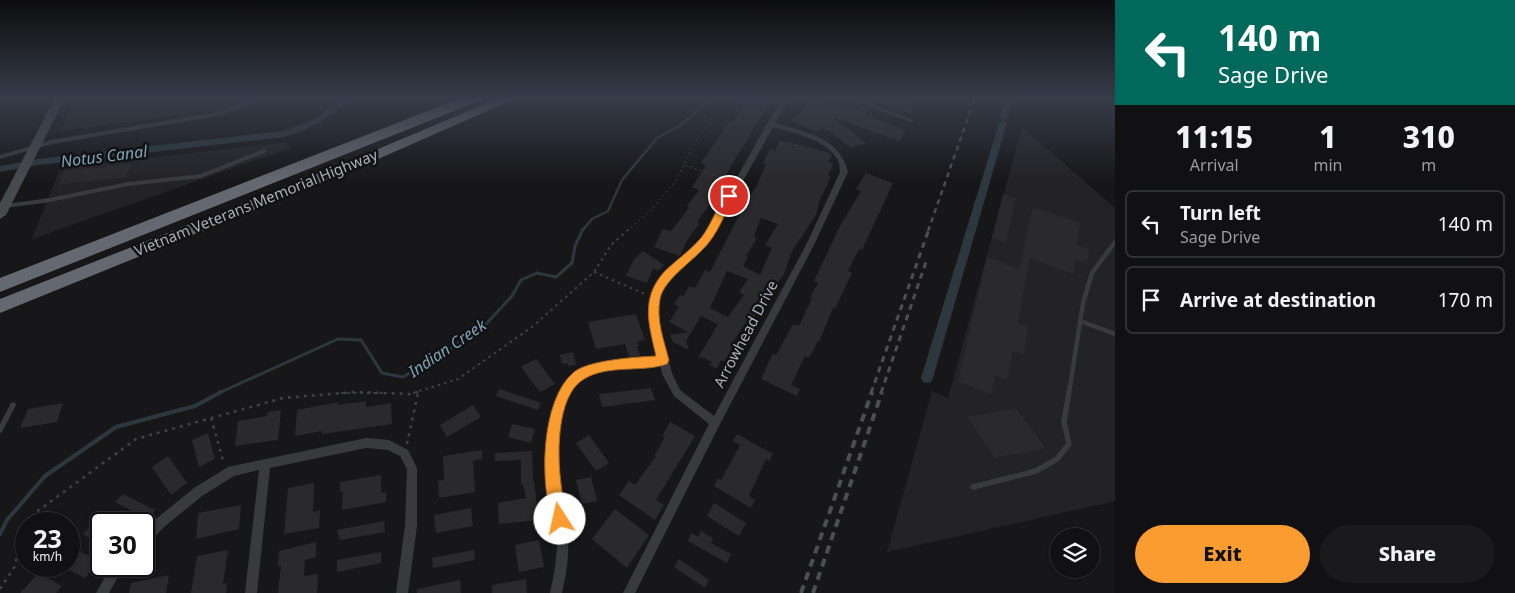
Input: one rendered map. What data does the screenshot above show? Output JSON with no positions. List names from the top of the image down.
{
  "streets": {
    "highway": ["Vietnam Veterans Memorial Highway"],
    "street": ["Arrowhead Drive"]
  },
  "water": ["Notus Canal", "Indian Creek"],
  "page": {
    "turn": ["140 m", "Sage Drive"],
    "eta": [
      "11:15",
      "Arrival",
      "1",
      "min",
      "310",
      "m"
    ],
    "list": [
      {
        "name": "Turn left",
        "note": "Sage Drive",
        "value": "140 m"
      },
      {
        "name": "Arrive at destination",
        "value": "170 m"
      }
    ],
    "speed": "23 km/h",
    "limit": "30",
    "buttons": ["Exit", "Share"]
  }
}
